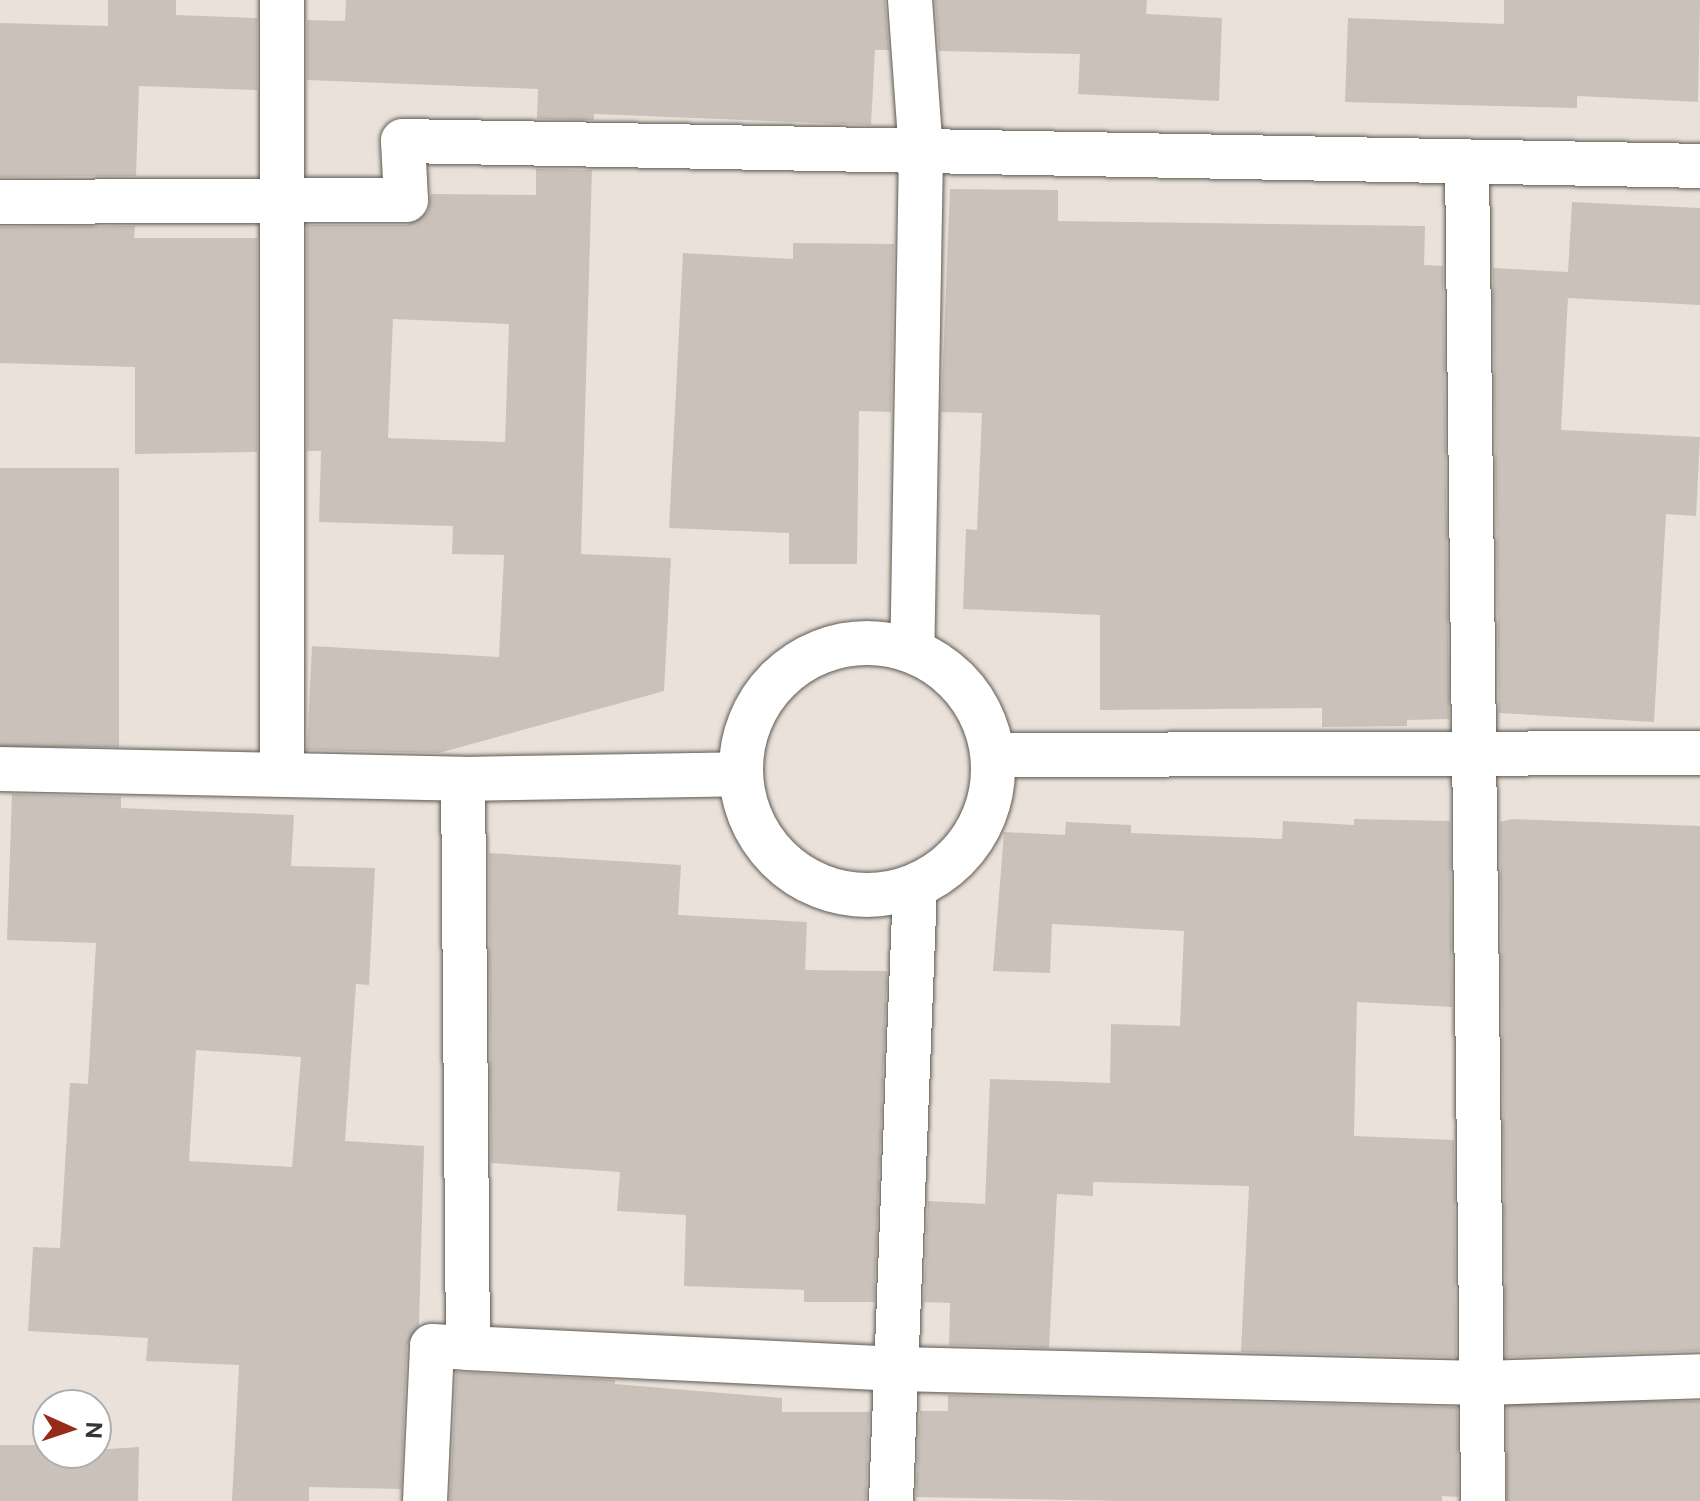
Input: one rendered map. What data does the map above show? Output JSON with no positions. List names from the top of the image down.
{
  "north": "right"
}
